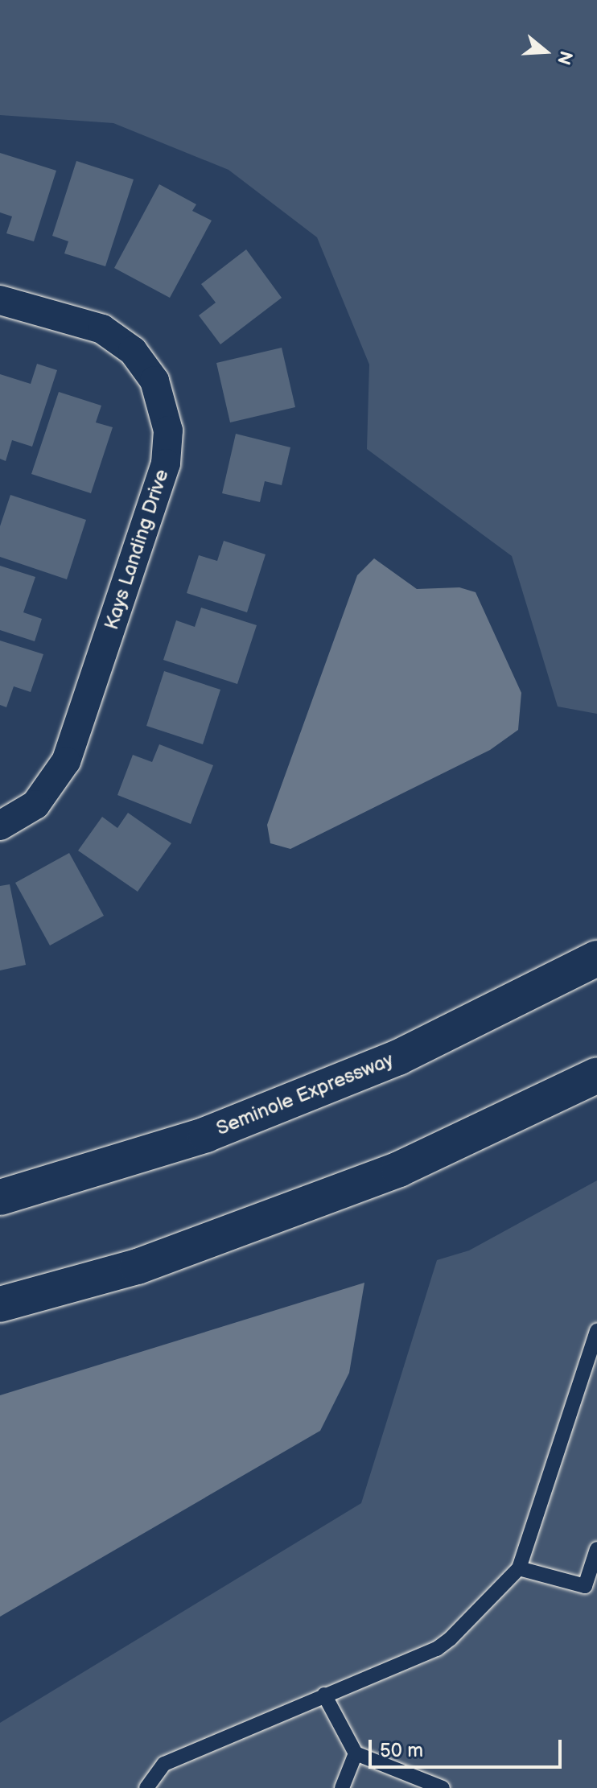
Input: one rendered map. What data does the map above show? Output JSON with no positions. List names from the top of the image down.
{
  "streets": {
    "highway": ["Seminole Expressway"],
    "street": ["Kays Landing Drive"]
  },
  "scale_bar": "50 m",
  "north": "right"
}
